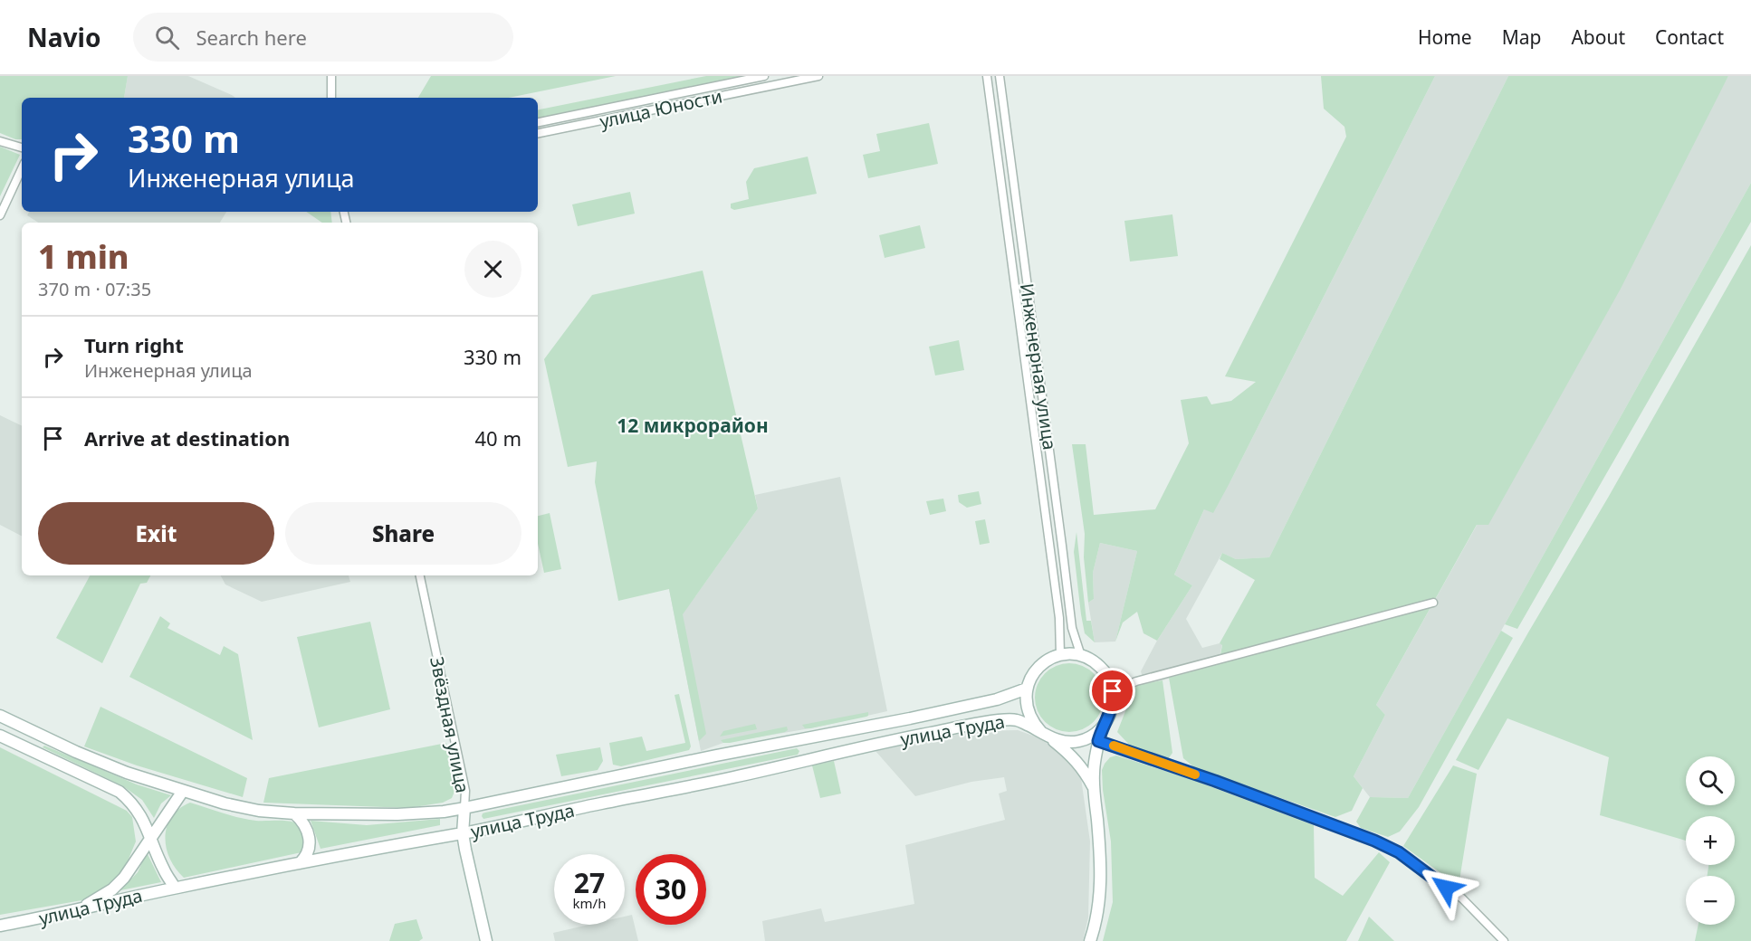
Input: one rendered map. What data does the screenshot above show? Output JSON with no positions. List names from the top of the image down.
{
  "streets": {
    "main road": ["Звёздная улица", "улица Труда"],
    "street": ["улица Юности", "Инженерная улица"]
  },
  "crossings": [
    ["Инженерная улица", "улица Труда"],
    ["Звёздная улица", "улица Труда"]
  ],
  "districts": ["12 микрорайон"],
  "page": {
    "header": "Navio",
    "search": "Search here",
    "nav": [
      "Home",
      "Map",
      "About",
      "Contact"
    ],
    "turn": ["330 m", "Инженерная улица"],
    "heading": ["1 min", "370 m · 07:35"],
    "list": [
      {
        "name": "Turn right",
        "note": "Инженерная улица",
        "value": "330 m"
      },
      {
        "name": "Arrive at destination",
        "value": "40 m"
      }
    ],
    "buttons": ["Exit", "Share"],
    "map_buttons": ["+", "−"],
    "speed": "27 km/h",
    "limit": "30"
  }
}
